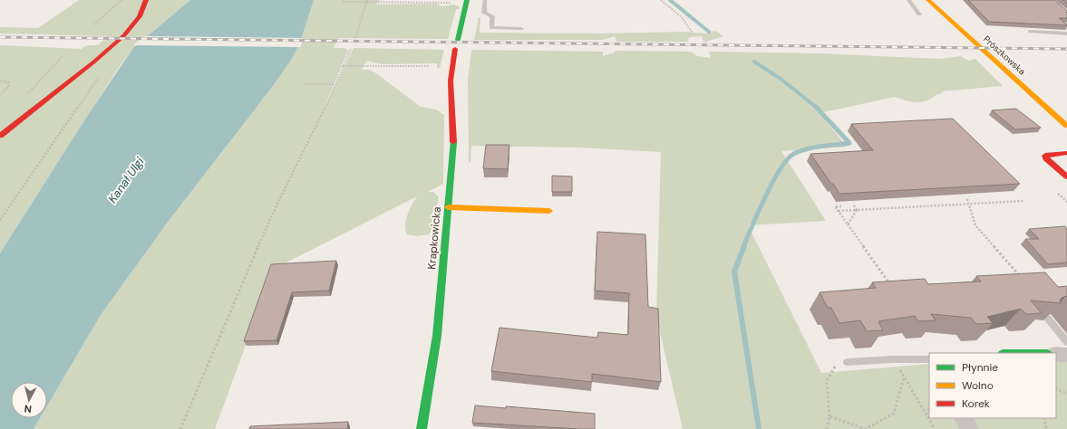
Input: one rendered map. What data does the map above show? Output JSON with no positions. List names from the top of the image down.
{
  "streets": {
    "street": ["Prószkowska", "Krapkowicka"]
  },
  "water": ["Kanał Ulgi"],
  "legend": ["Płynnie", "Wolno", "Korek"],
  "north": "bottom"
}
